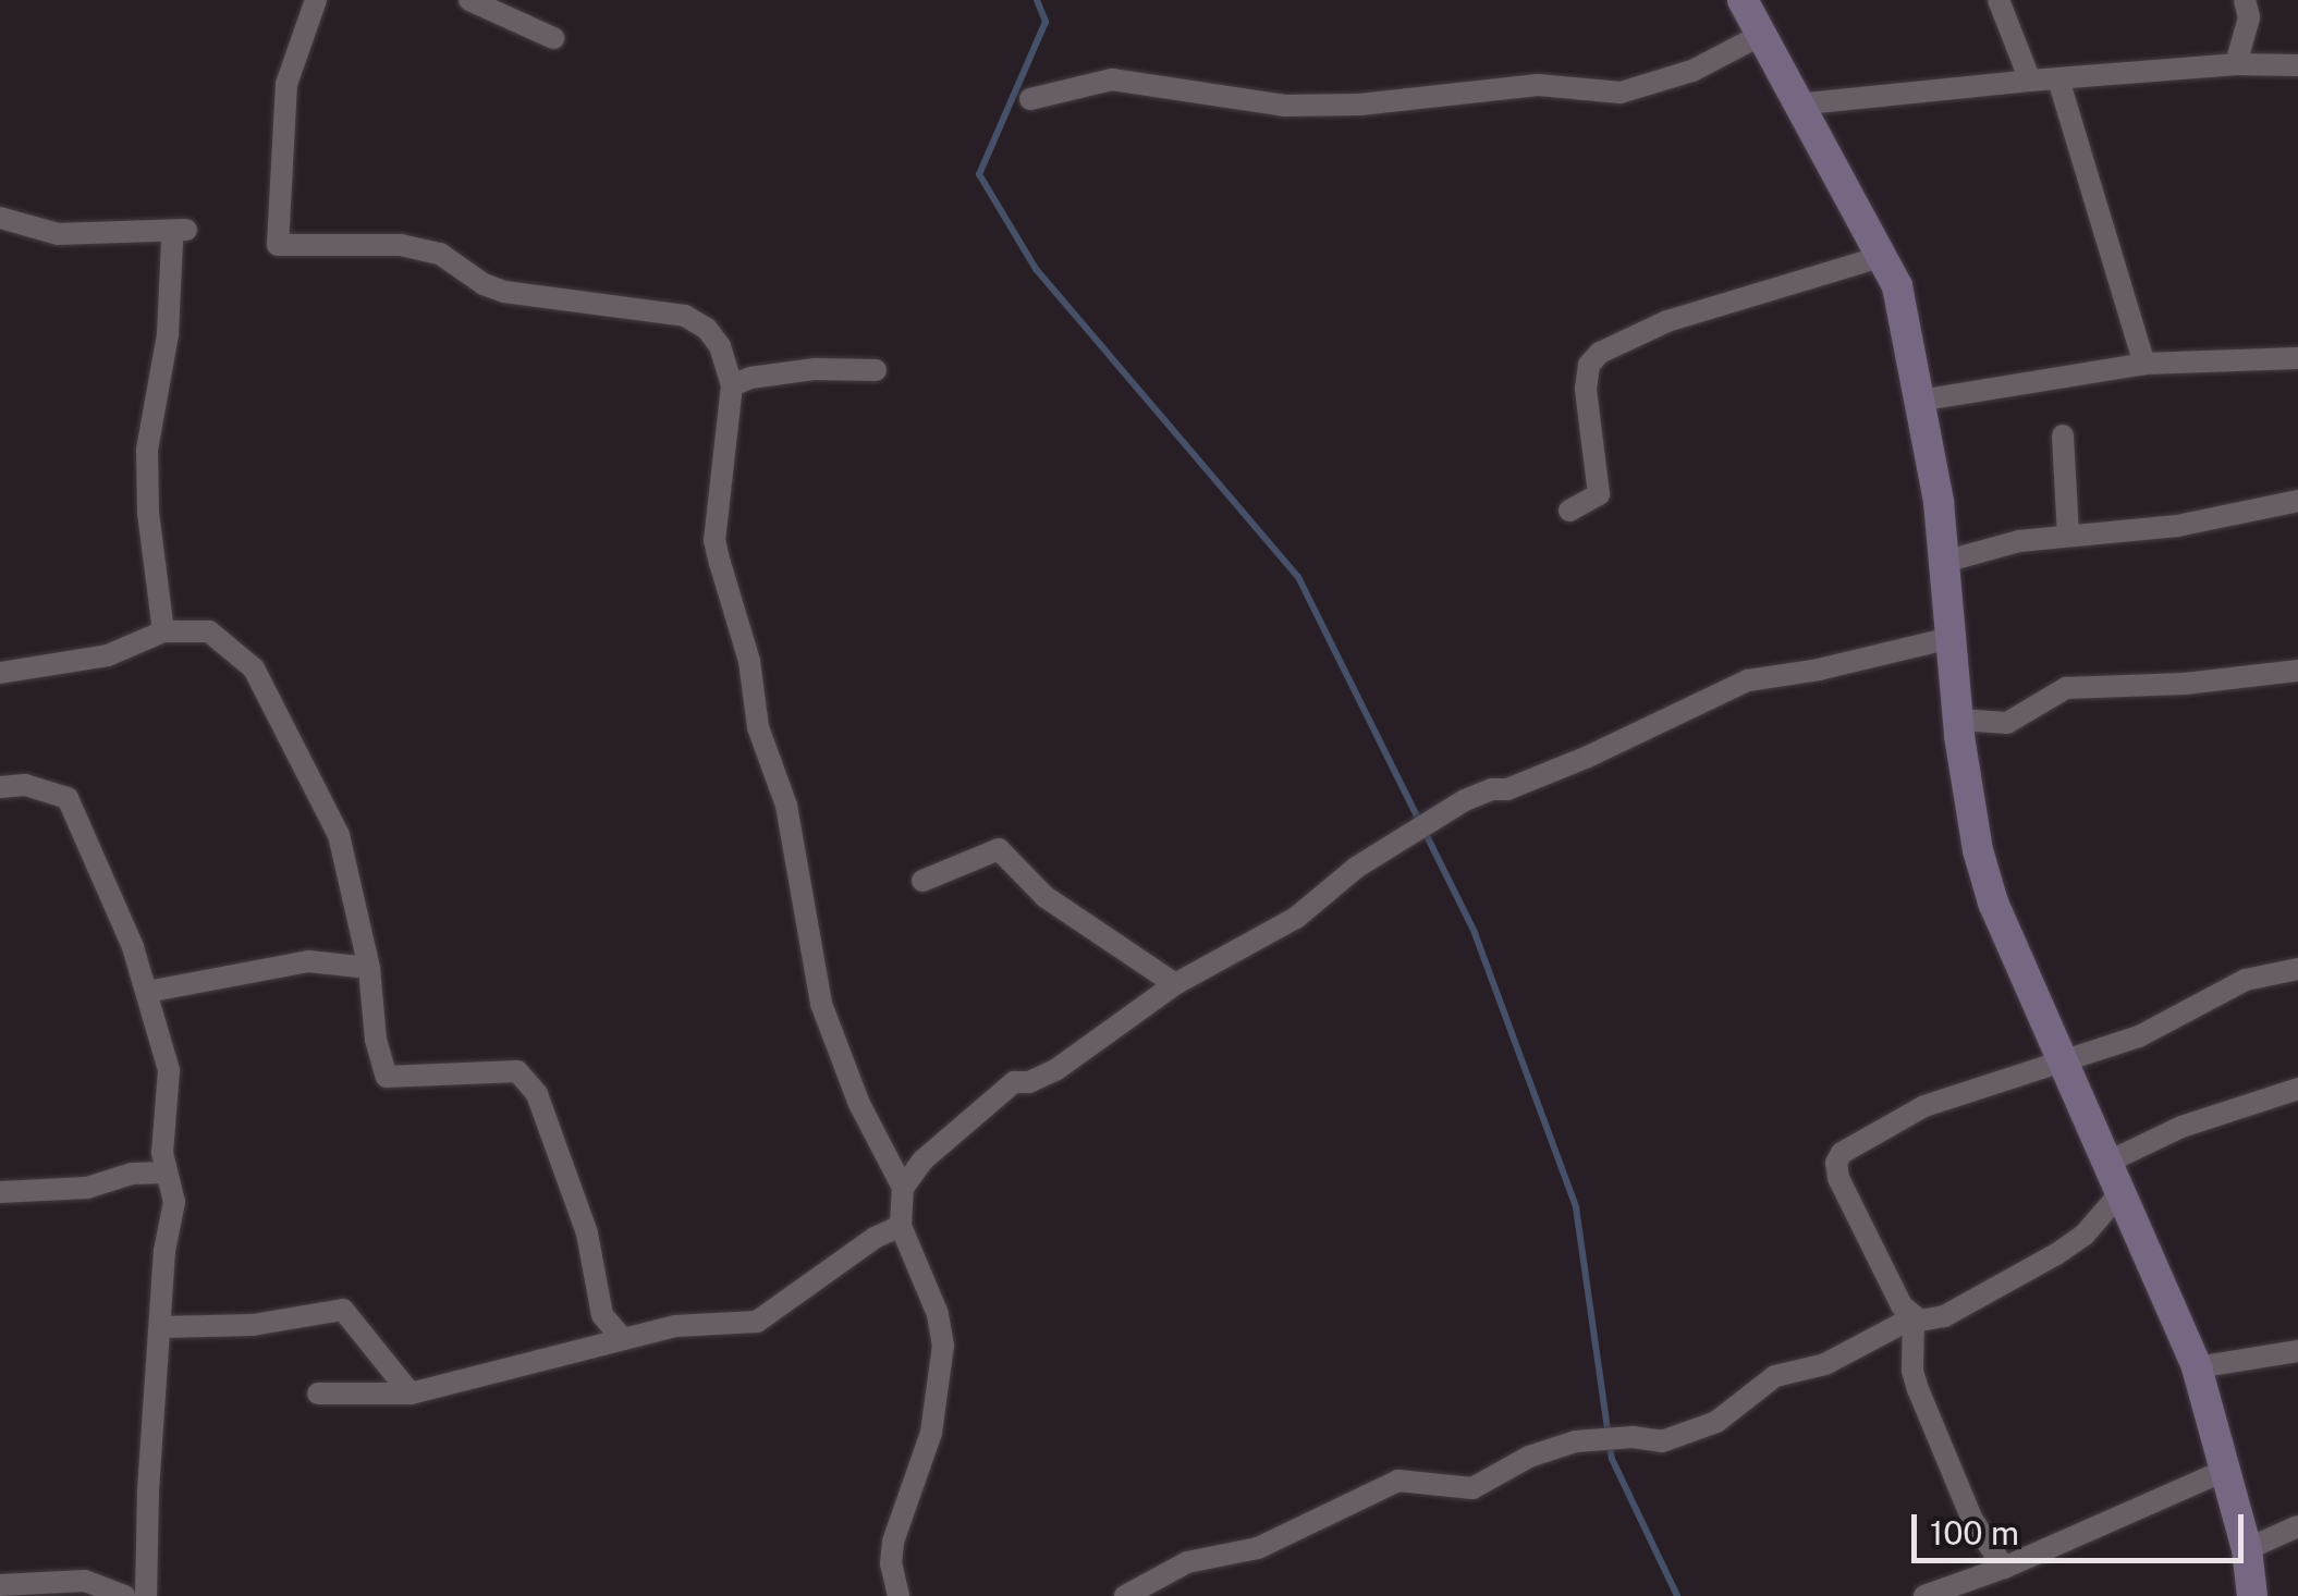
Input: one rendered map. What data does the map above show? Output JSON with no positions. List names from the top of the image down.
{
  "scale_bar": "100 m"
}
